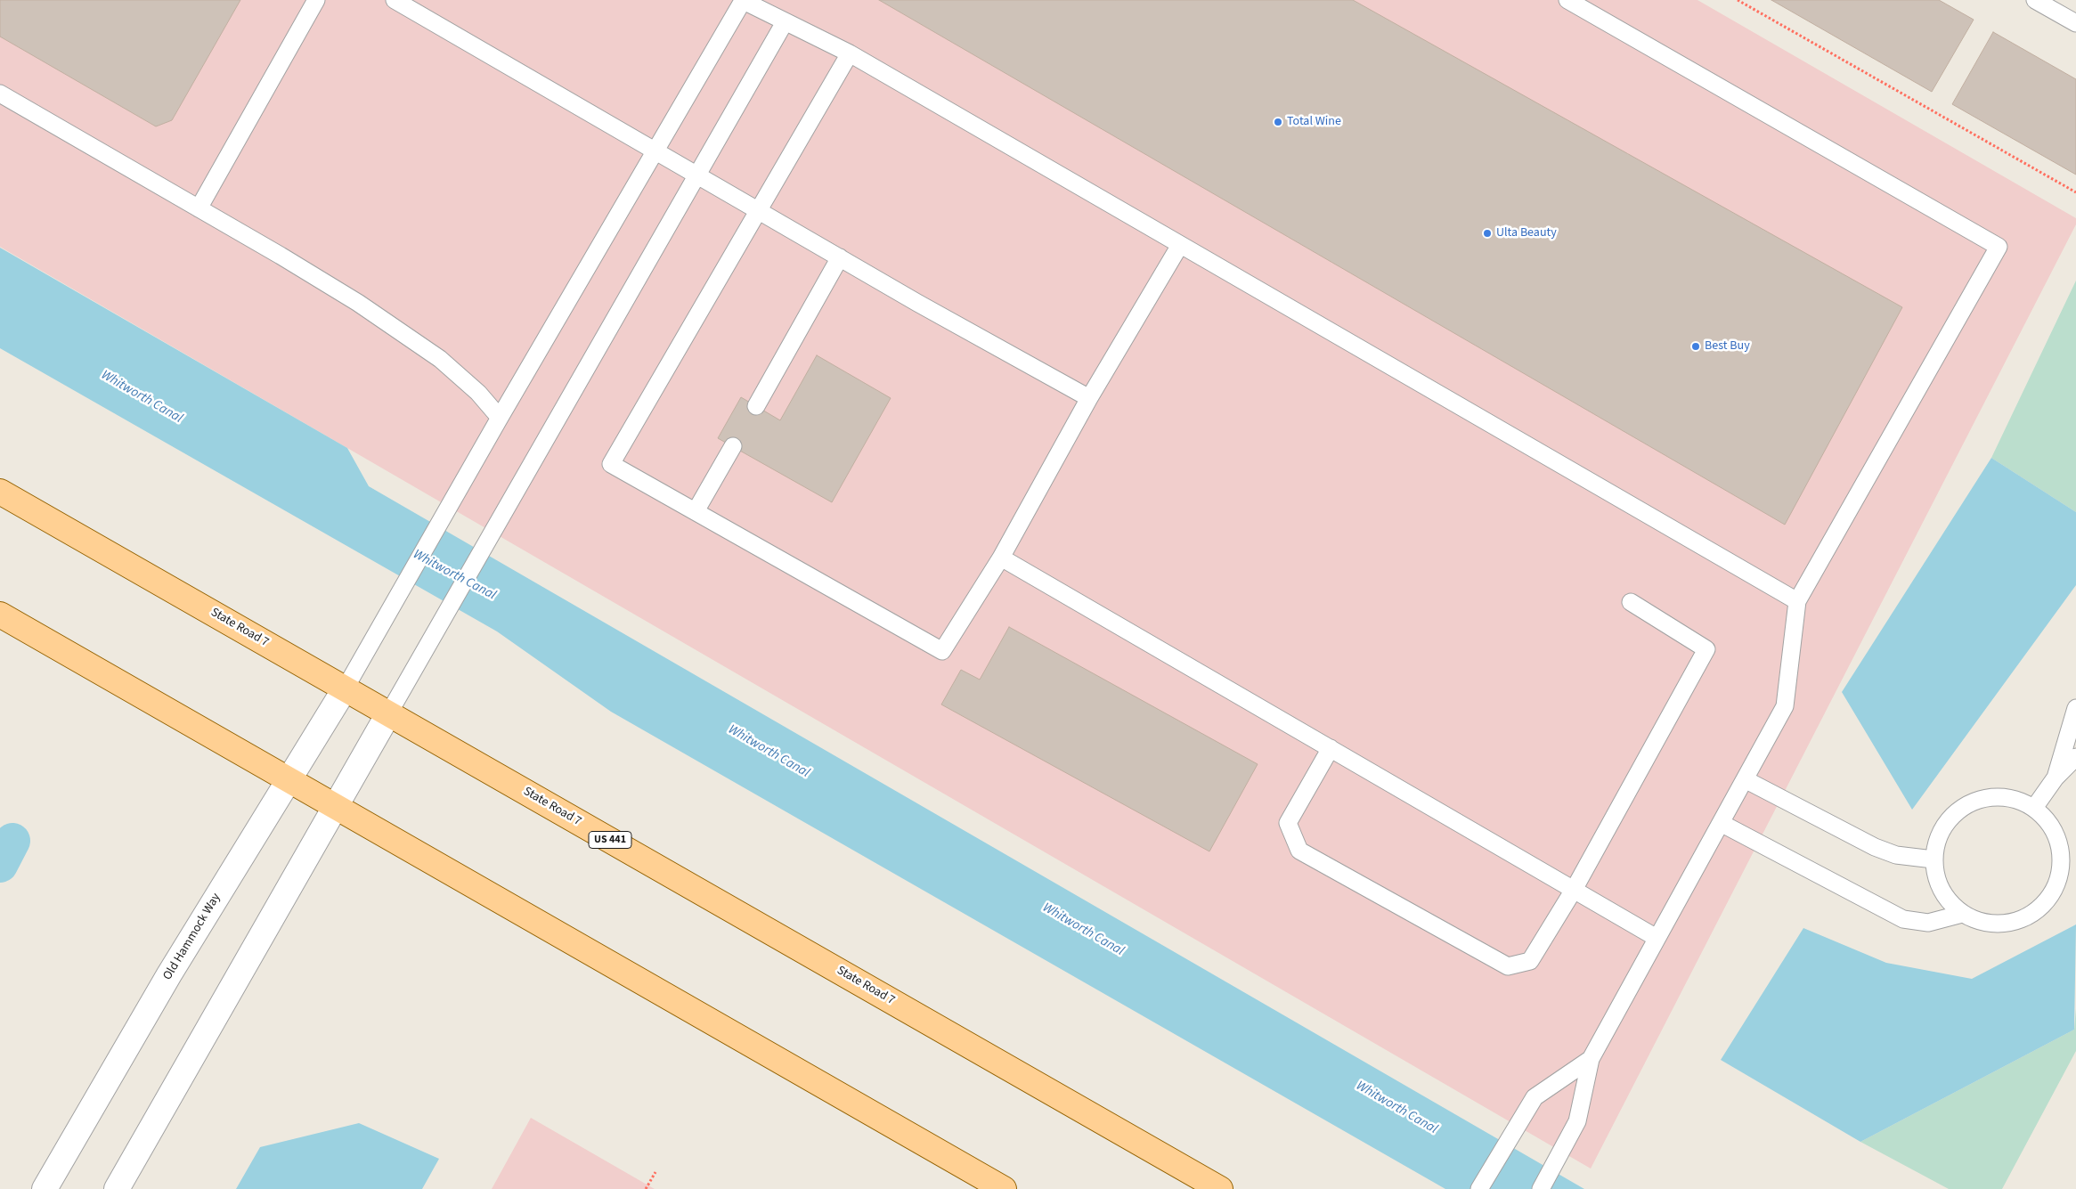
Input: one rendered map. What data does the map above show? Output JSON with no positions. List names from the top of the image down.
{
  "streets": {
    "main road": ["State Road 7", "US 441"],
    "street": ["Old Hammock Way"]
  },
  "crossings": [
    ["State Road 7", "Old Hammock Way"]
  ],
  "water": ["Whitworth Canal"],
  "places": ["Total Wine", "Ulta Beauty", "Best Buy"]
}
